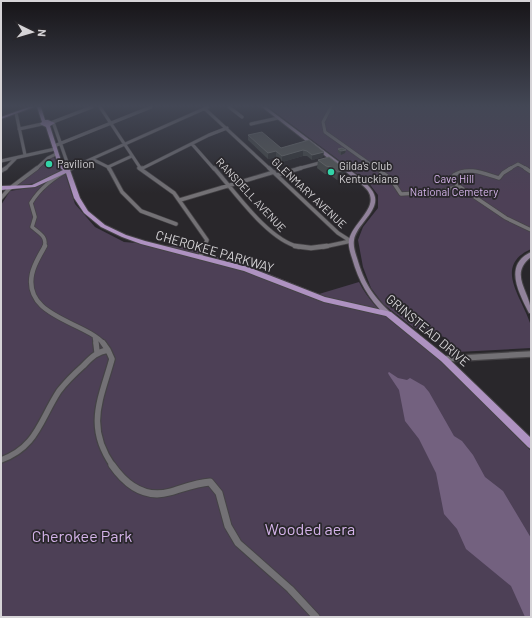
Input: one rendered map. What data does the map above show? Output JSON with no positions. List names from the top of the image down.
{
  "streets": {
    "main road": ["CHEROKEE PARKWAY", "GRINSTEAD DRIVE"],
    "street": ["GLENMARY AVENUE", "RANSDELL AVENUE"]
  },
  "crossings": [
    ["GLENMARY AVENUE", "RANSDELL AVENUE"],
    ["GLENMARY AVENUE", "GRINSTEAD DRIVE"],
    ["RANSDELL AVENUE", "GRINSTEAD DRIVE"],
    ["CHEROKEE PARKWAY", "GRINSTEAD DRIVE"]
  ],
  "parks": ["Cave Hill National Cemetery", "Wooded aera", "Cherokee Park"],
  "places": ["Pavilion", "Gilda's Club Kentuckiana"],
  "north": "right"
}
